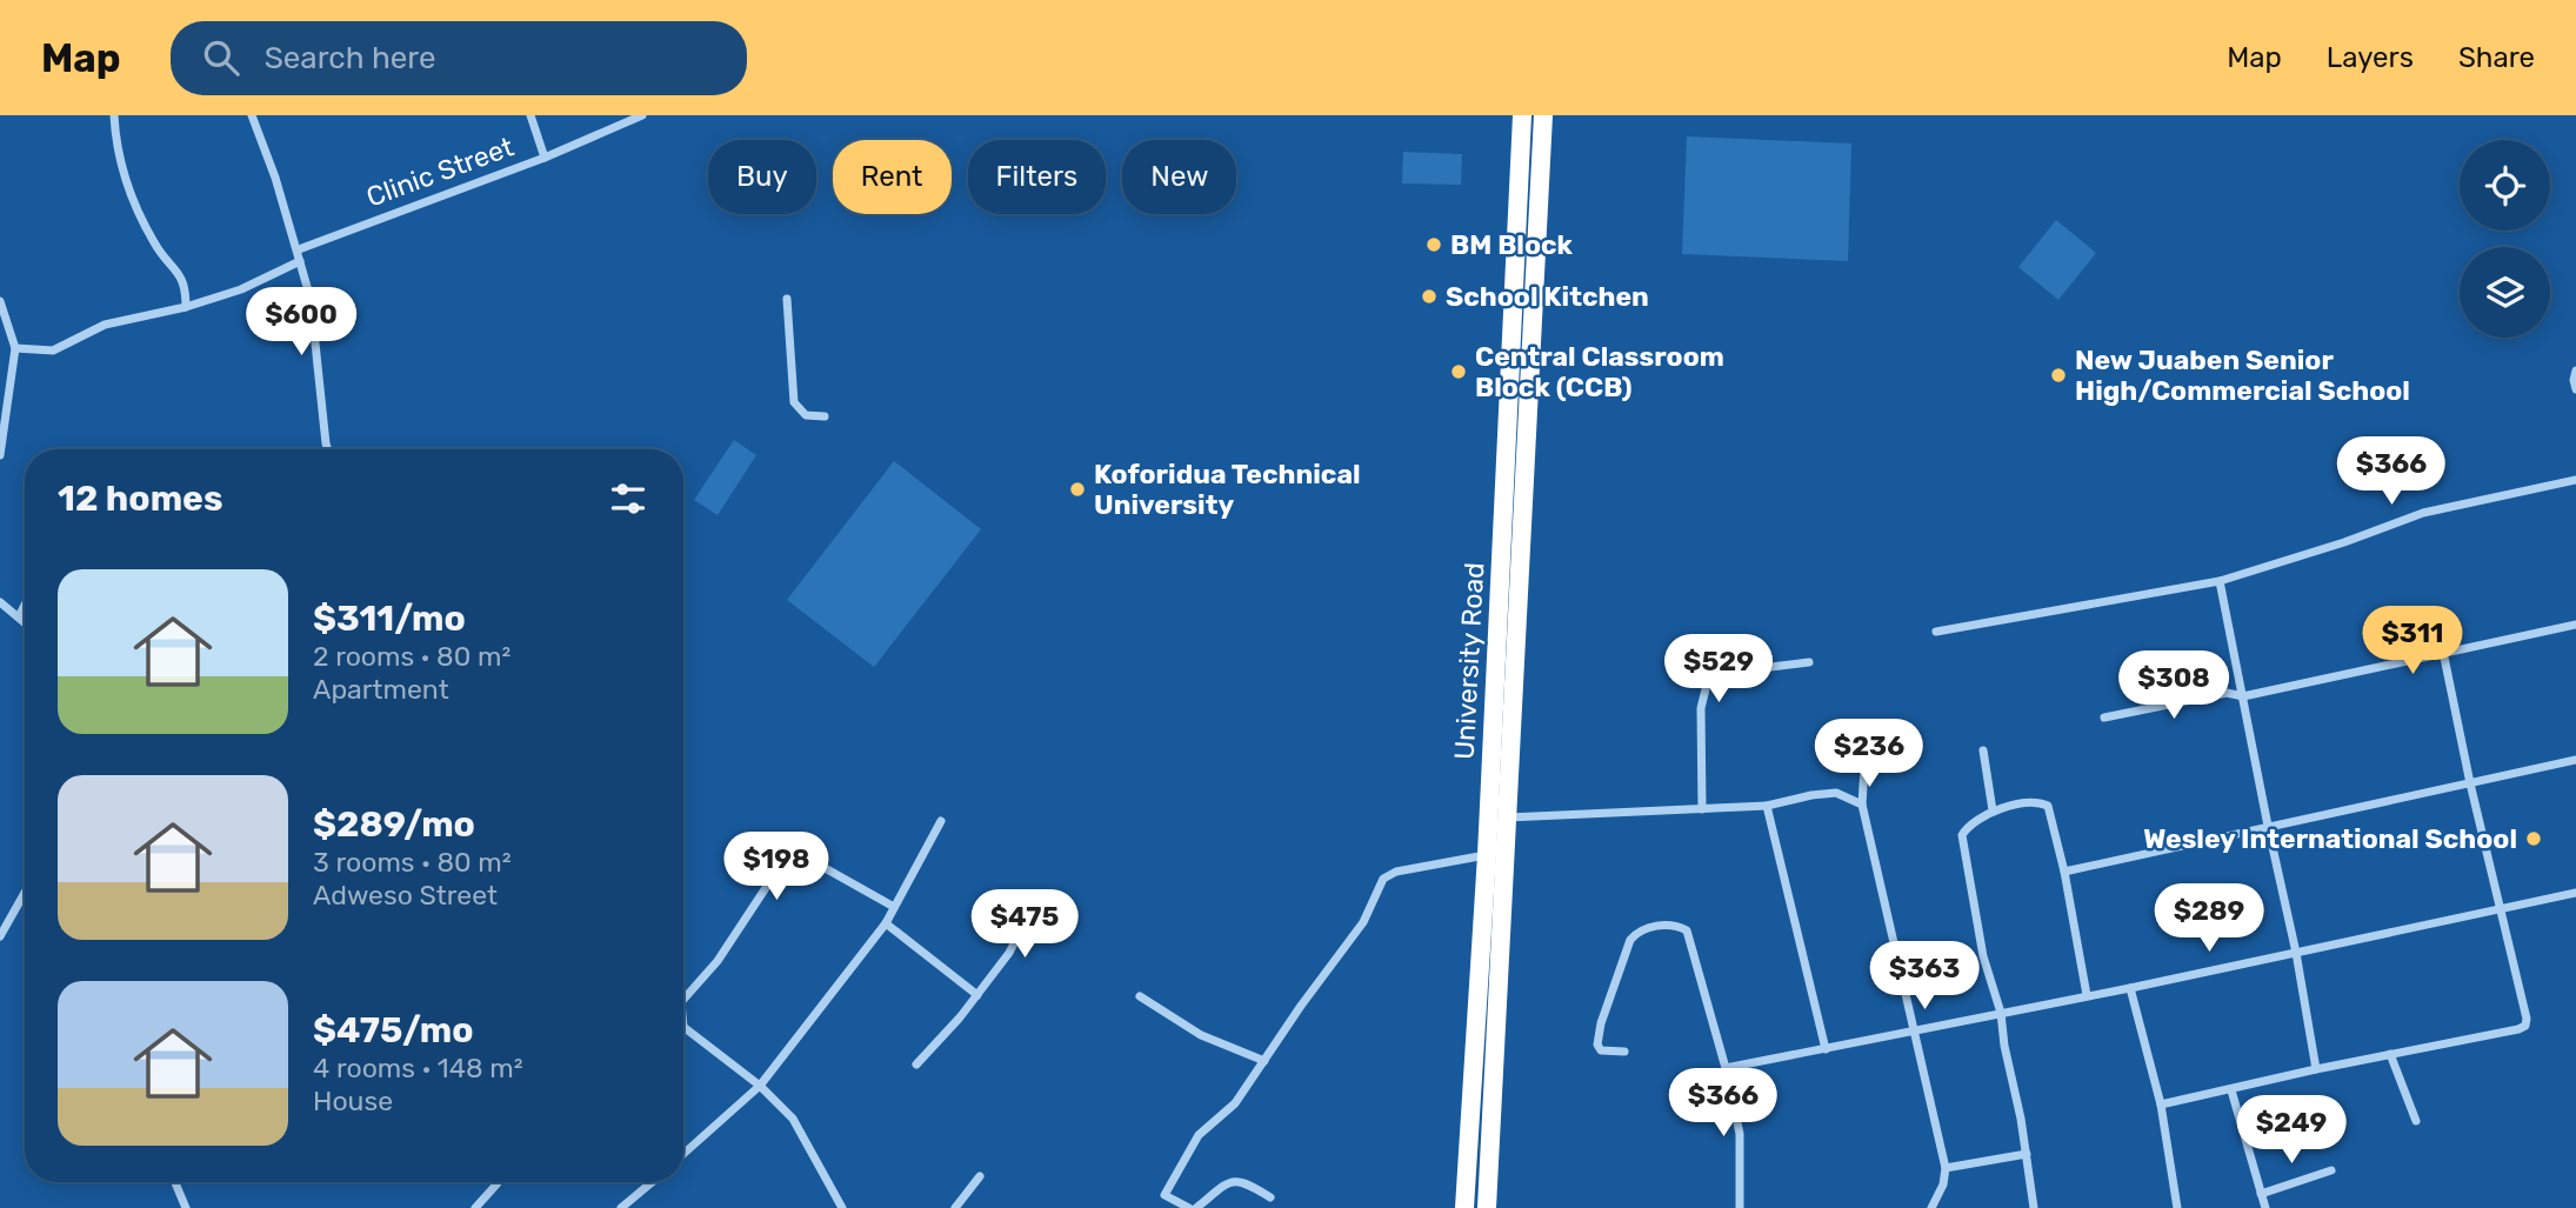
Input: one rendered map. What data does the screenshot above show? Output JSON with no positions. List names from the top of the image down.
{
  "streets": {
    "highway": ["University Road"],
    "street": ["Clinic Street"]
  },
  "places": [
    "BM Block",
    "School Kitchen",
    "Central Classroom Block (CCB)",
    "New Juaben Senior High/Commercial School",
    "Koforidua Technical University",
    "Wesley International School"
  ],
  "page": {
    "header": "Map",
    "search": "Search here",
    "nav": ["Map", "Layers", "Share"],
    "chip": [
      "Buy",
      "Rent",
      "Filters",
      "New"
    ],
    "price": [
      "$600",
      "$366",
      "$311",
      "$529",
      "$308",
      "$236",
      "$198",
      "$289",
      "$475",
      "$363",
      "$366",
      "$249"
    ],
    "heading": "12 homes",
    "list": [
      {
        "name": "$311/mo",
        "note": "2 rooms · 80 m² · Apartment"
      },
      {
        "name": "$289/mo",
        "note": "3 rooms · 80 m² · Adweso Street"
      },
      {
        "name": "$475/mo",
        "note": "4 rooms · 148 m² · House"
      }
    ]
  }
}
